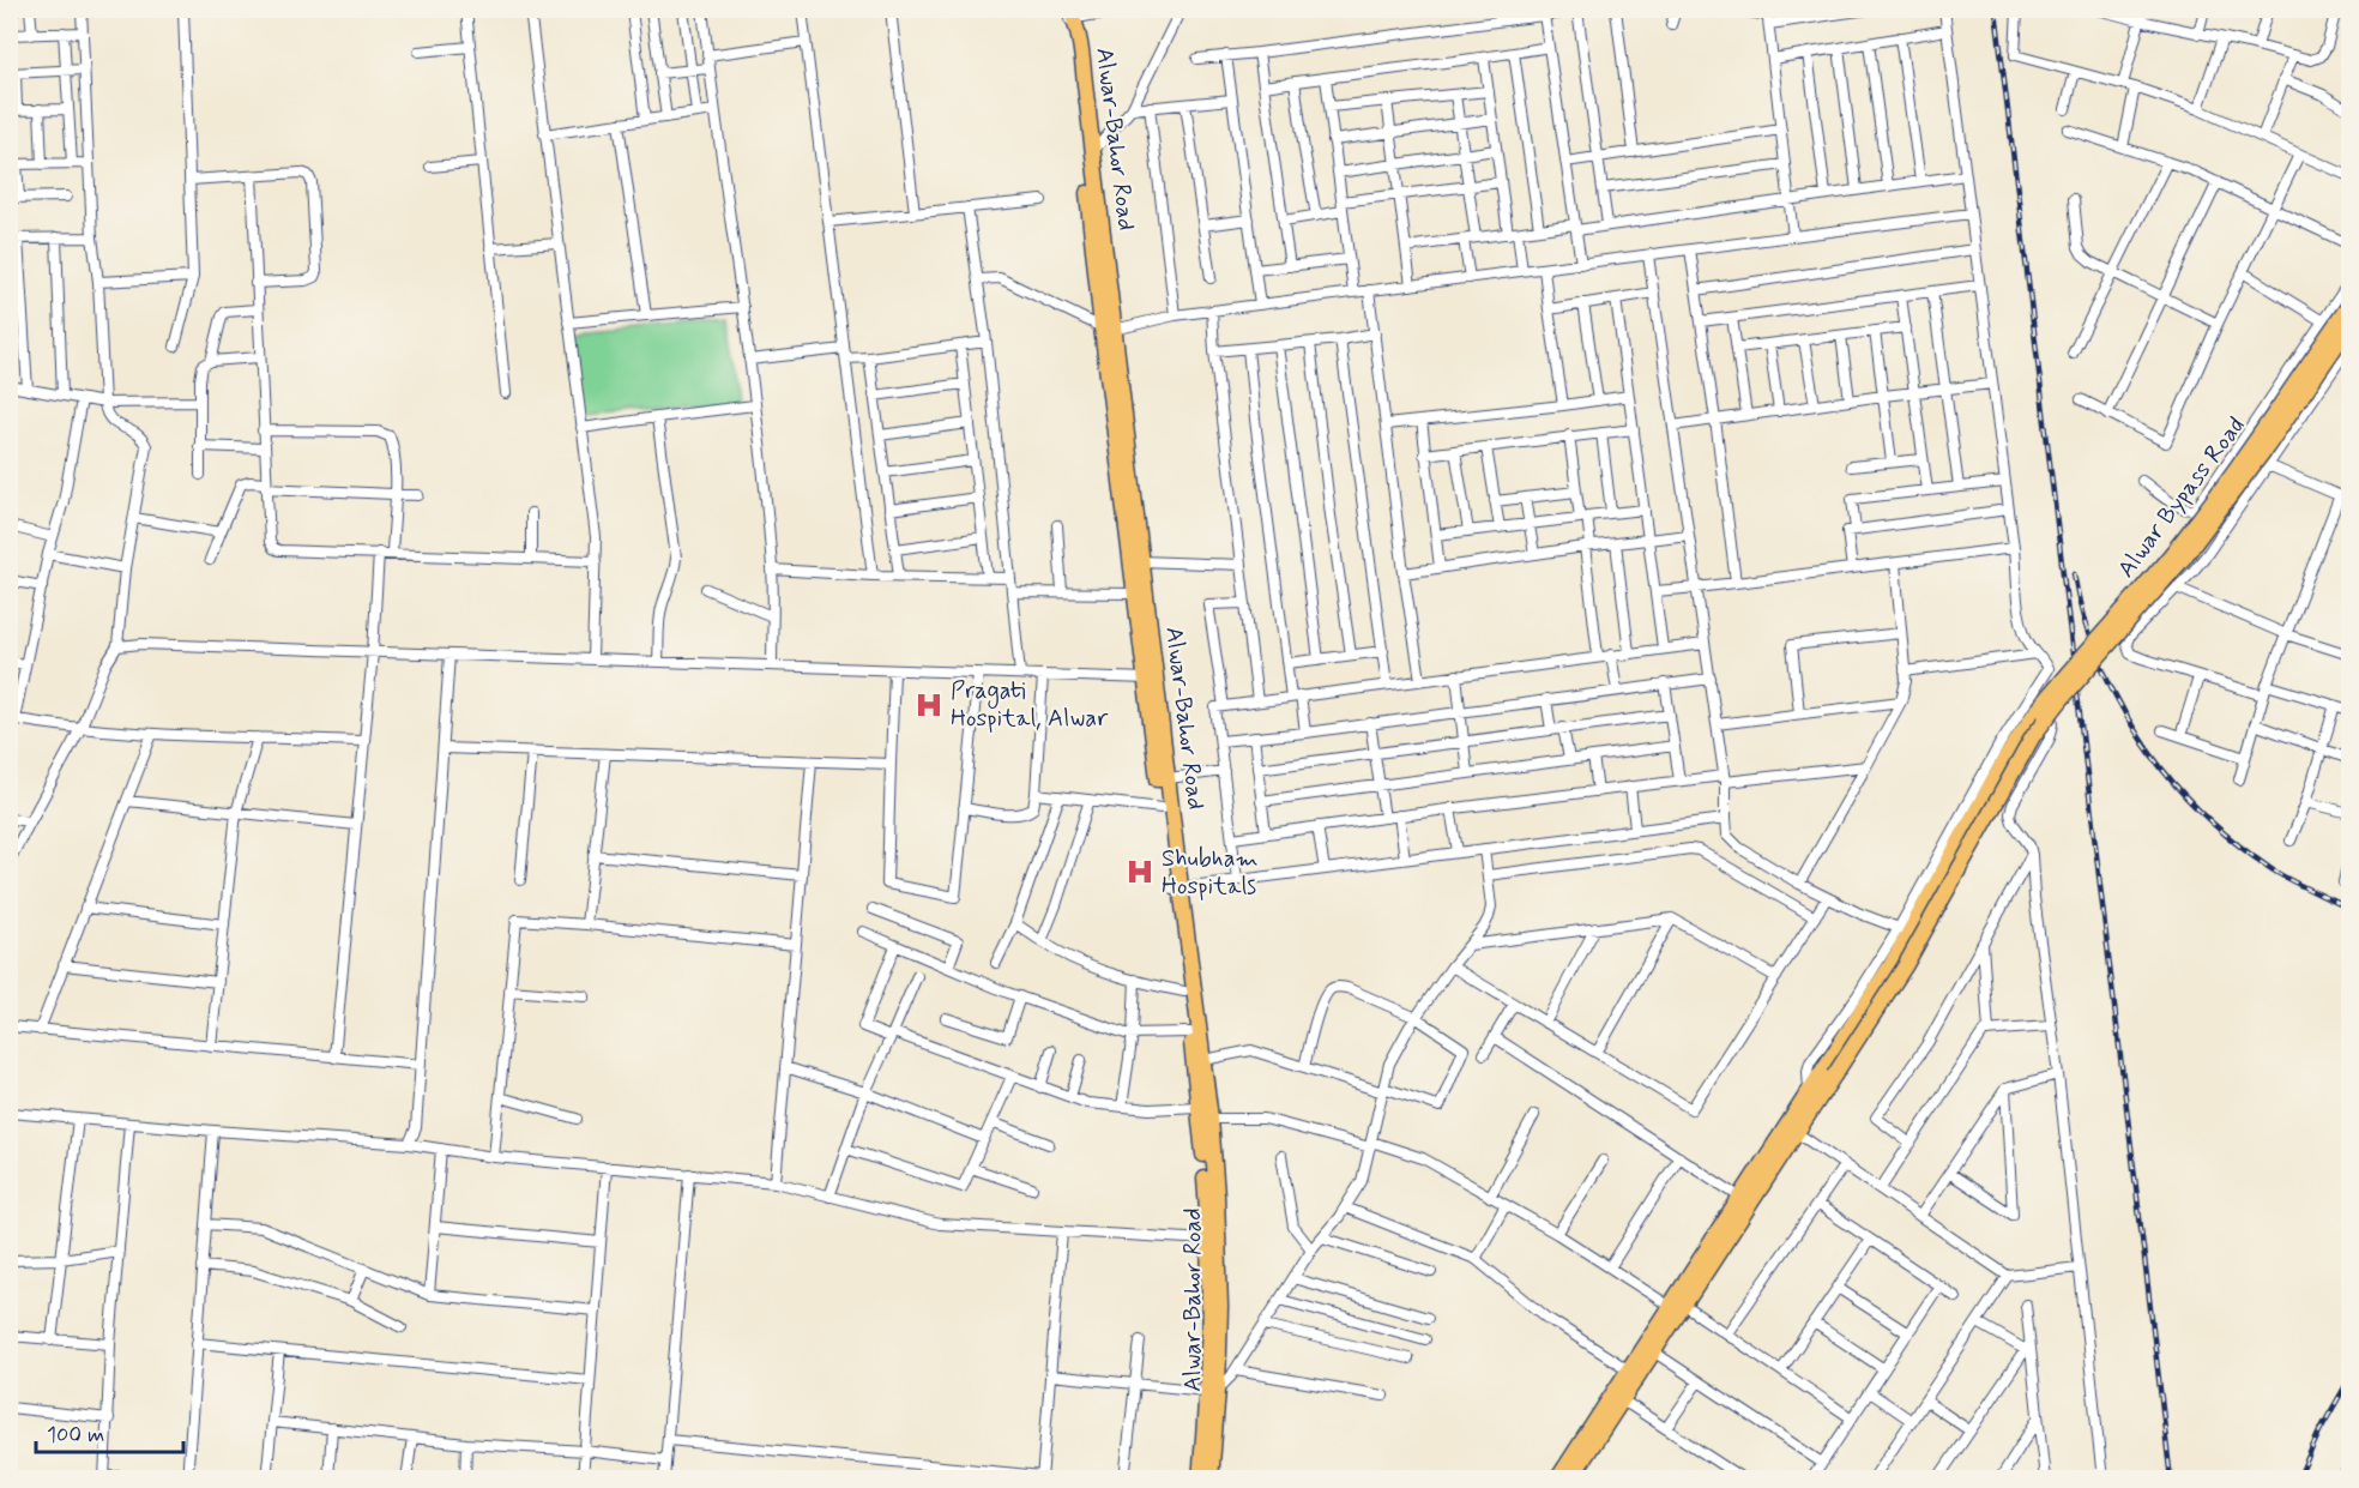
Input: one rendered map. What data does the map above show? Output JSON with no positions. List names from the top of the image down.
{
  "streets": {
    "main road": ["Alwar-Bahor Road", "Alwar Bypass Road"]
  },
  "places": {
    "hospital": ["Pragati Hospital, Alwar", "Shubham Hospitals"]
  },
  "scale_bar": "100 m"
}
